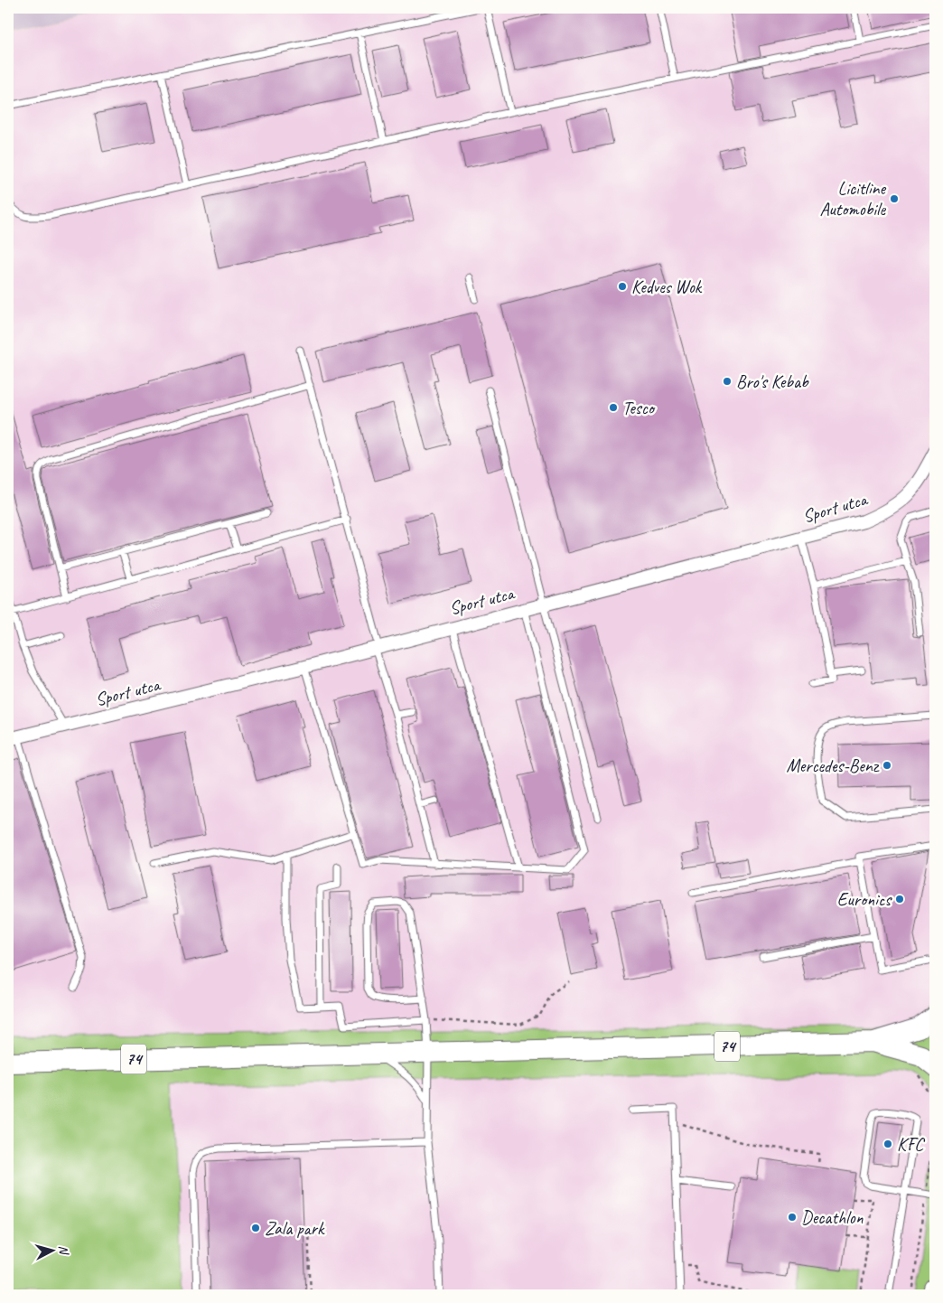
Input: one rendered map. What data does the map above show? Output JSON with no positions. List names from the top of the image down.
{
  "streets": {
    "main road": ["74"],
    "street": ["Sport utca"]
  },
  "places": [
    "Licitline Automobile",
    "Kedves Wok",
    "Bro's Kebab",
    "Tesco",
    "Mercedes-Benz",
    "Euronics",
    "KFC",
    "Decathlon",
    "Zala park"
  ],
  "north": "right"
}
